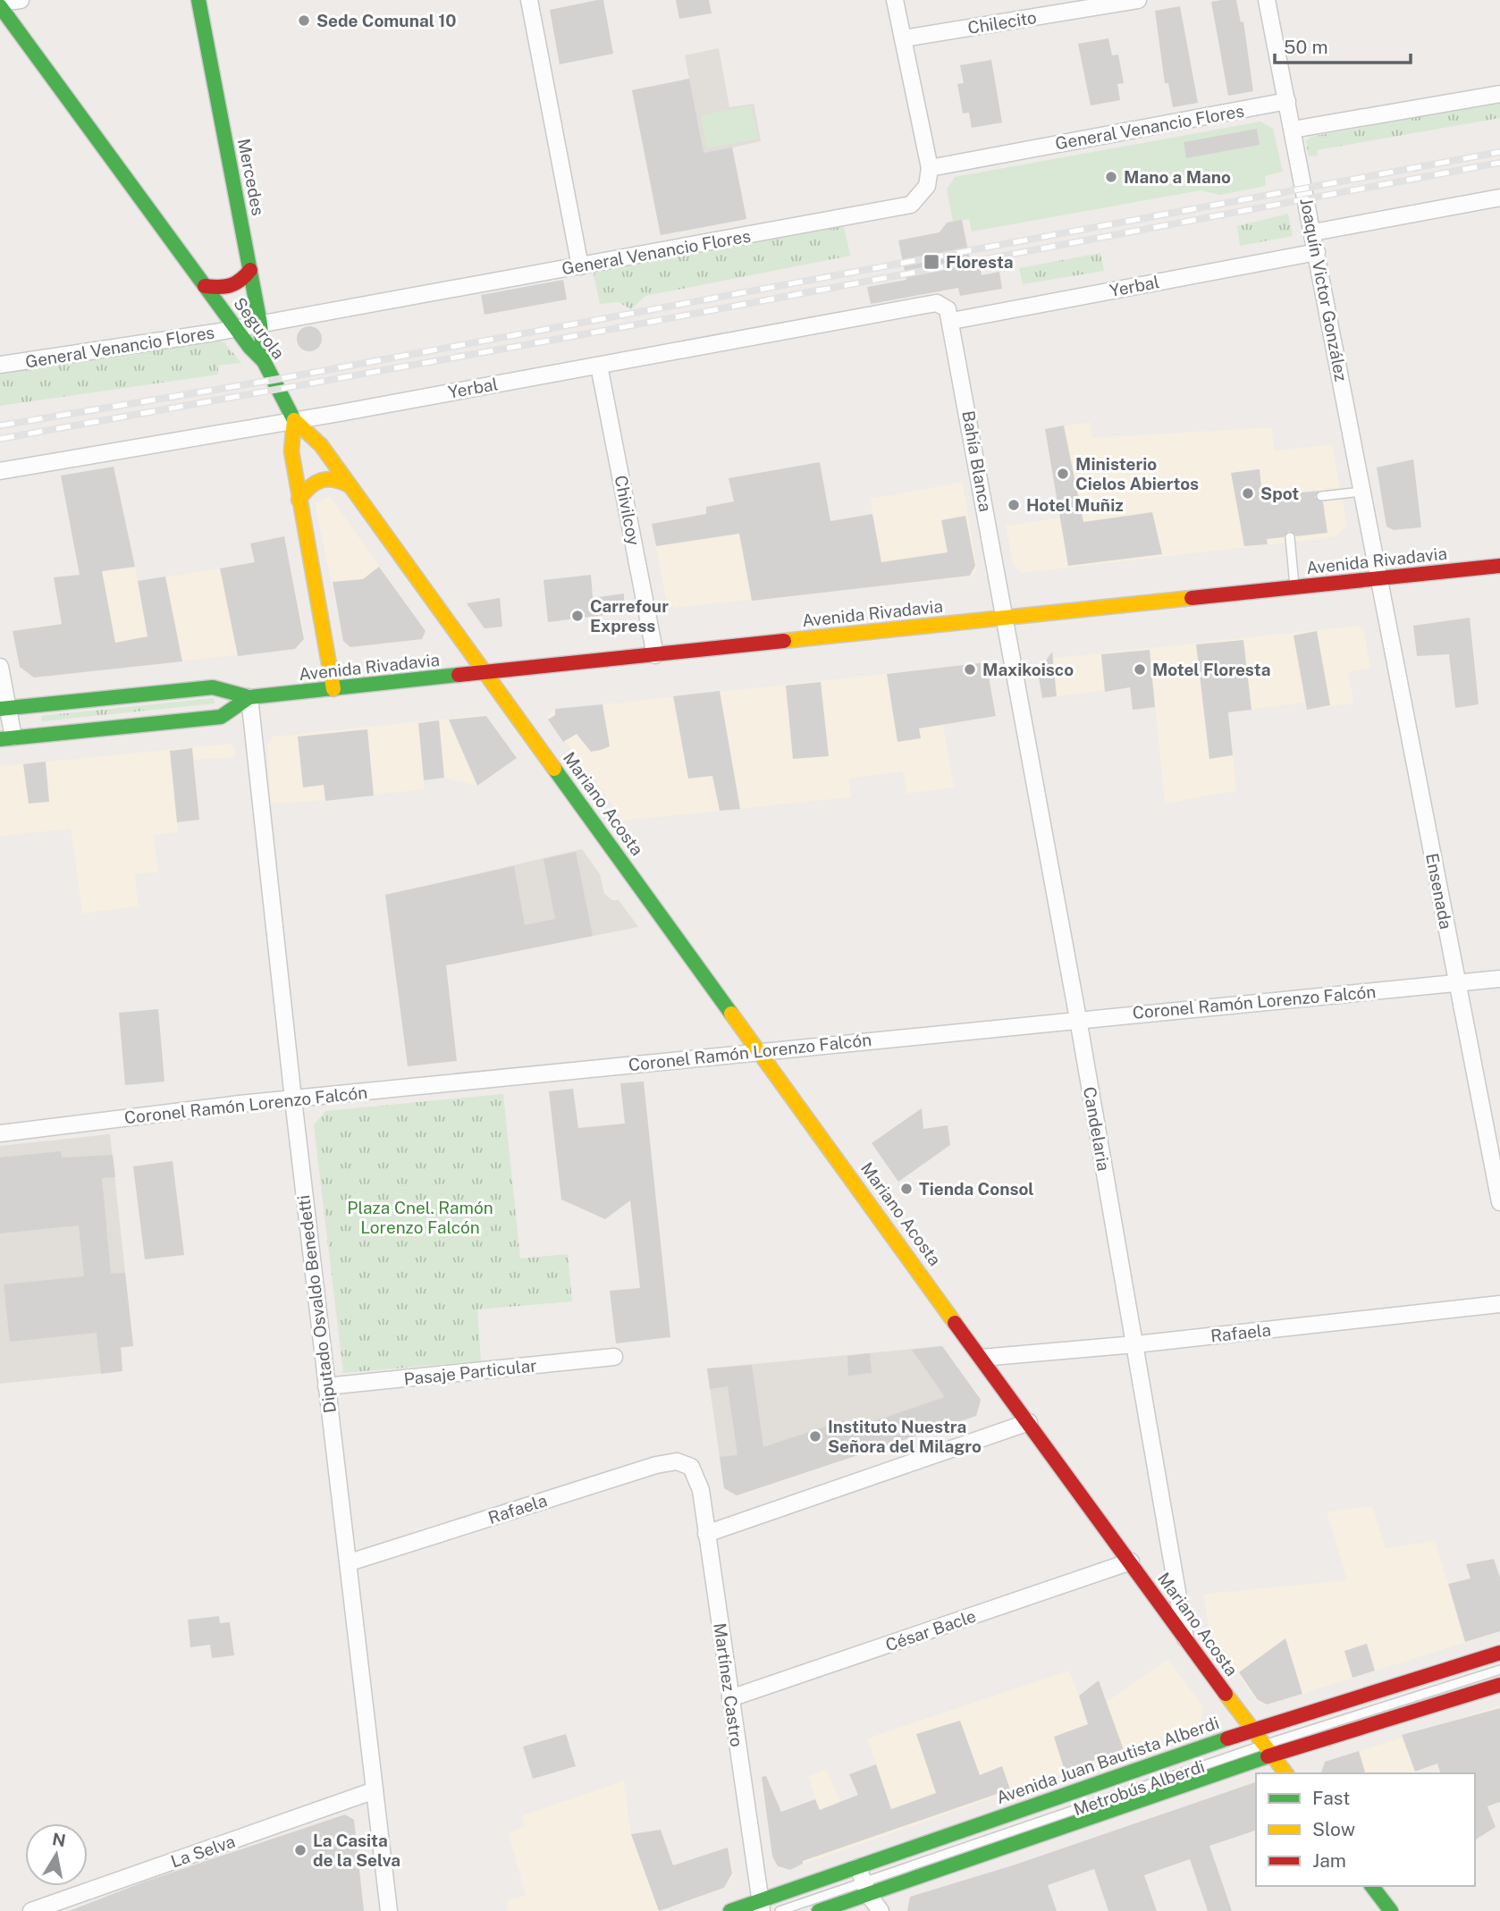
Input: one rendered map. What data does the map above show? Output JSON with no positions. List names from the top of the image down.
{
  "streets": {
    "main road": [
      "Mercedes",
      "Segurola",
      "Avenida Rivadavia",
      "Mariano Acosta",
      "Avenida Juan Bautista Alberdi"
    ],
    "street": [
      "Chilecito",
      "General Venancio Flores",
      "Yerbal",
      "Joaquín Victor González",
      "Bahía Blanca",
      "Chivilcoy",
      "Ensenada",
      "Coronel Ramón Lorenzo Falcón",
      "Candelaria",
      "Diputado Osvaldo Benedetti",
      "Rafaela",
      "Pasaje Particular",
      "César Bacle",
      "Martínez Castro",
      "La Selva"
    ]
  },
  "crossings": [
    ["General Venancio Flores", "Mercedes"],
    ["General Venancio Flores", "Joaquín Victor González"],
    ["General Venancio Flores", "Segurola"],
    ["Mercedes", "Segurola"],
    ["Yerbal", "Joaquín Victor González"],
    ["Yerbal", "Segurola"],
    ["Yerbal", "Bahía Blanca"],
    ["Yerbal", "Chivilcoy"],
    ["Joaquín Victor González", "Avenida Rivadavia"],
    ["Joaquín Victor González", "Ensenada"],
    ["Segurola", "Avenida Rivadavia"],
    ["Segurola", "Mariano Acosta"],
    ["Bahía Blanca", "Avenida Rivadavia"],
    ["Bahía Blanca", "Candelaria"],
    ["Chivilcoy", "Avenida Rivadavia"],
    ["Avenida Rivadavia", "Mariano Acosta"],
    ["Avenida Rivadavia", "Ensenada"],
    ["Avenida Rivadavia", "Candelaria"],
    ["Avenida Rivadavia", "Diputado Osvaldo Benedetti"],
    ["Mariano Acosta", "Coronel Ramón Lorenzo Falcón"],
    ["Mariano Acosta", "Candelaria"],
    ["Mariano Acosta", "Rafaela"],
    ["Mariano Acosta", "César Bacle"],
    ["Mariano Acosta", "Avenida Juan Bautista Alberdi"],
    ["Ensenada", "Coronel Ramón Lorenzo Falcón"],
    ["Coronel Ramón Lorenzo Falcón", "Candelaria"],
    ["Coronel Ramón Lorenzo Falcón", "Diputado Osvaldo Benedetti"],
    ["Candelaria", "Rafaela"],
    ["Diputado Osvaldo Benedetti", "Rafaela"],
    ["Diputado Osvaldo Benedetti", "Pasaje Particular"],
    ["Diputado Osvaldo Benedetti", "La Selva"],
    ["Rafaela", "Martínez Castro"],
    ["César Bacle", "Martínez Castro"],
    ["Martínez Castro", "Avenida Juan Bautista Alberdi"]
  ],
  "parks": ["Plaza Cnel. Ramón Lorenzo Falcón"],
  "places": {
    "other": [
      "Sede Comunal 10",
      "Mano a Mano",
      "Ministerio Cielos Abiertos",
      "Spot",
      "Hotel Muñiz",
      "Carrefour Express",
      "Maxikoisco",
      "Motel Floresta",
      "Tienda Consol",
      "Instituto Nuestra Señora del Milagro",
      "La Casita de la Selva"
    ],
    "transit": ["Floresta"]
  },
  "legend": ["Fast", "Slow", "Jam"],
  "scale_bar": "50 m",
  "north": "top"
}
